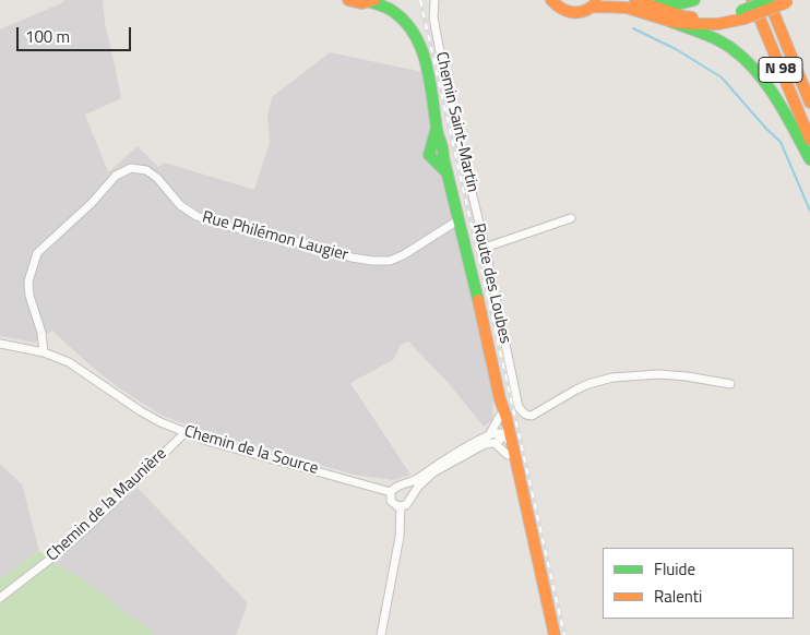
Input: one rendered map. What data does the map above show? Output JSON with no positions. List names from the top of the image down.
{
  "streets": {
    "main road": ["N 98", "Route des Loubes"],
    "street": [
      "Chemin Saint-Martin",
      "Rue Philémon Laugier",
      "Chemin de la Source",
      "Chemin de la Maunière"
    ]
  },
  "crossings": [
    ["Rue Philémon Laugier", "Route des Loubes"],
    ["Rue Philémon Laugier", "Chemin de la Source"],
    ["Chemin de la Source", "Chemin de la Maunière"]
  ],
  "legend": ["Fluide", "Ralenti"],
  "scale_bar": "100 m"
}
